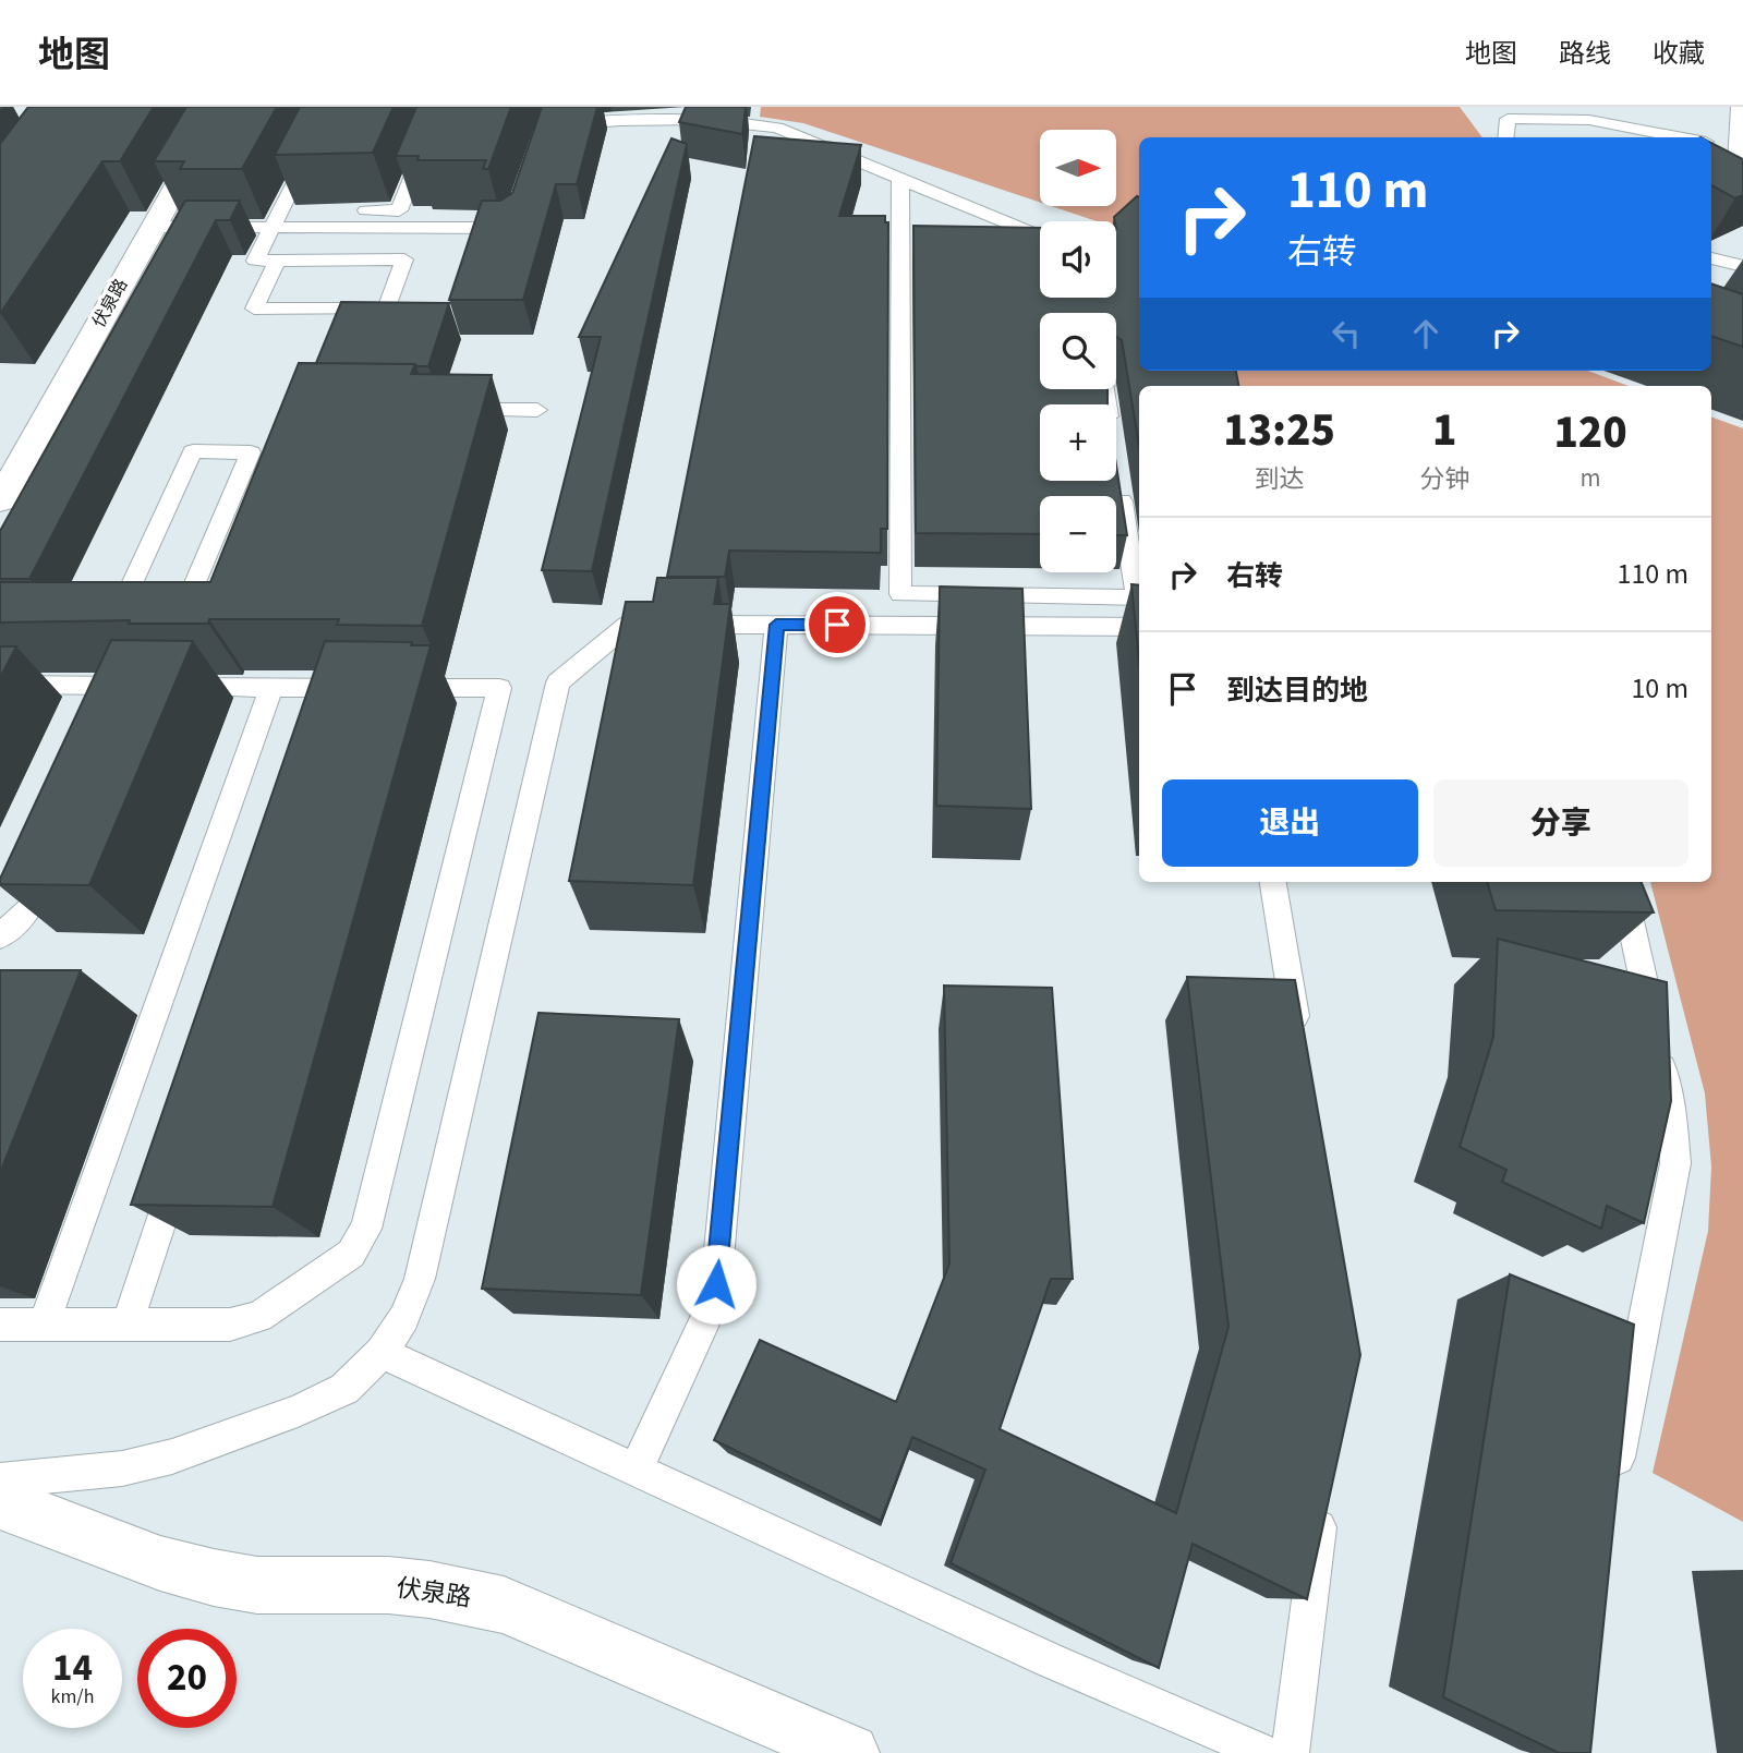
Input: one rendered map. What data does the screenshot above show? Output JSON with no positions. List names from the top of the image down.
{
  "streets": {
    "street": ["伏泉路"]
  },
  "north": "right",
  "page": {
    "header": "地图",
    "nav": ["地图", "路线", "收藏"],
    "map_buttons": ["+", "−"],
    "turn": ["110 m", "右转"],
    "eta": [
      "13:25",
      "到达",
      "1",
      "分钟",
      "120",
      "m"
    ],
    "list": [
      {
        "name": "右转",
        "value": "110 m"
      },
      {
        "name": "到达目的地",
        "value": "10 m"
      }
    ],
    "buttons": ["退出", "分享"],
    "speed": "14 km/h",
    "limit": "20"
  }
}
